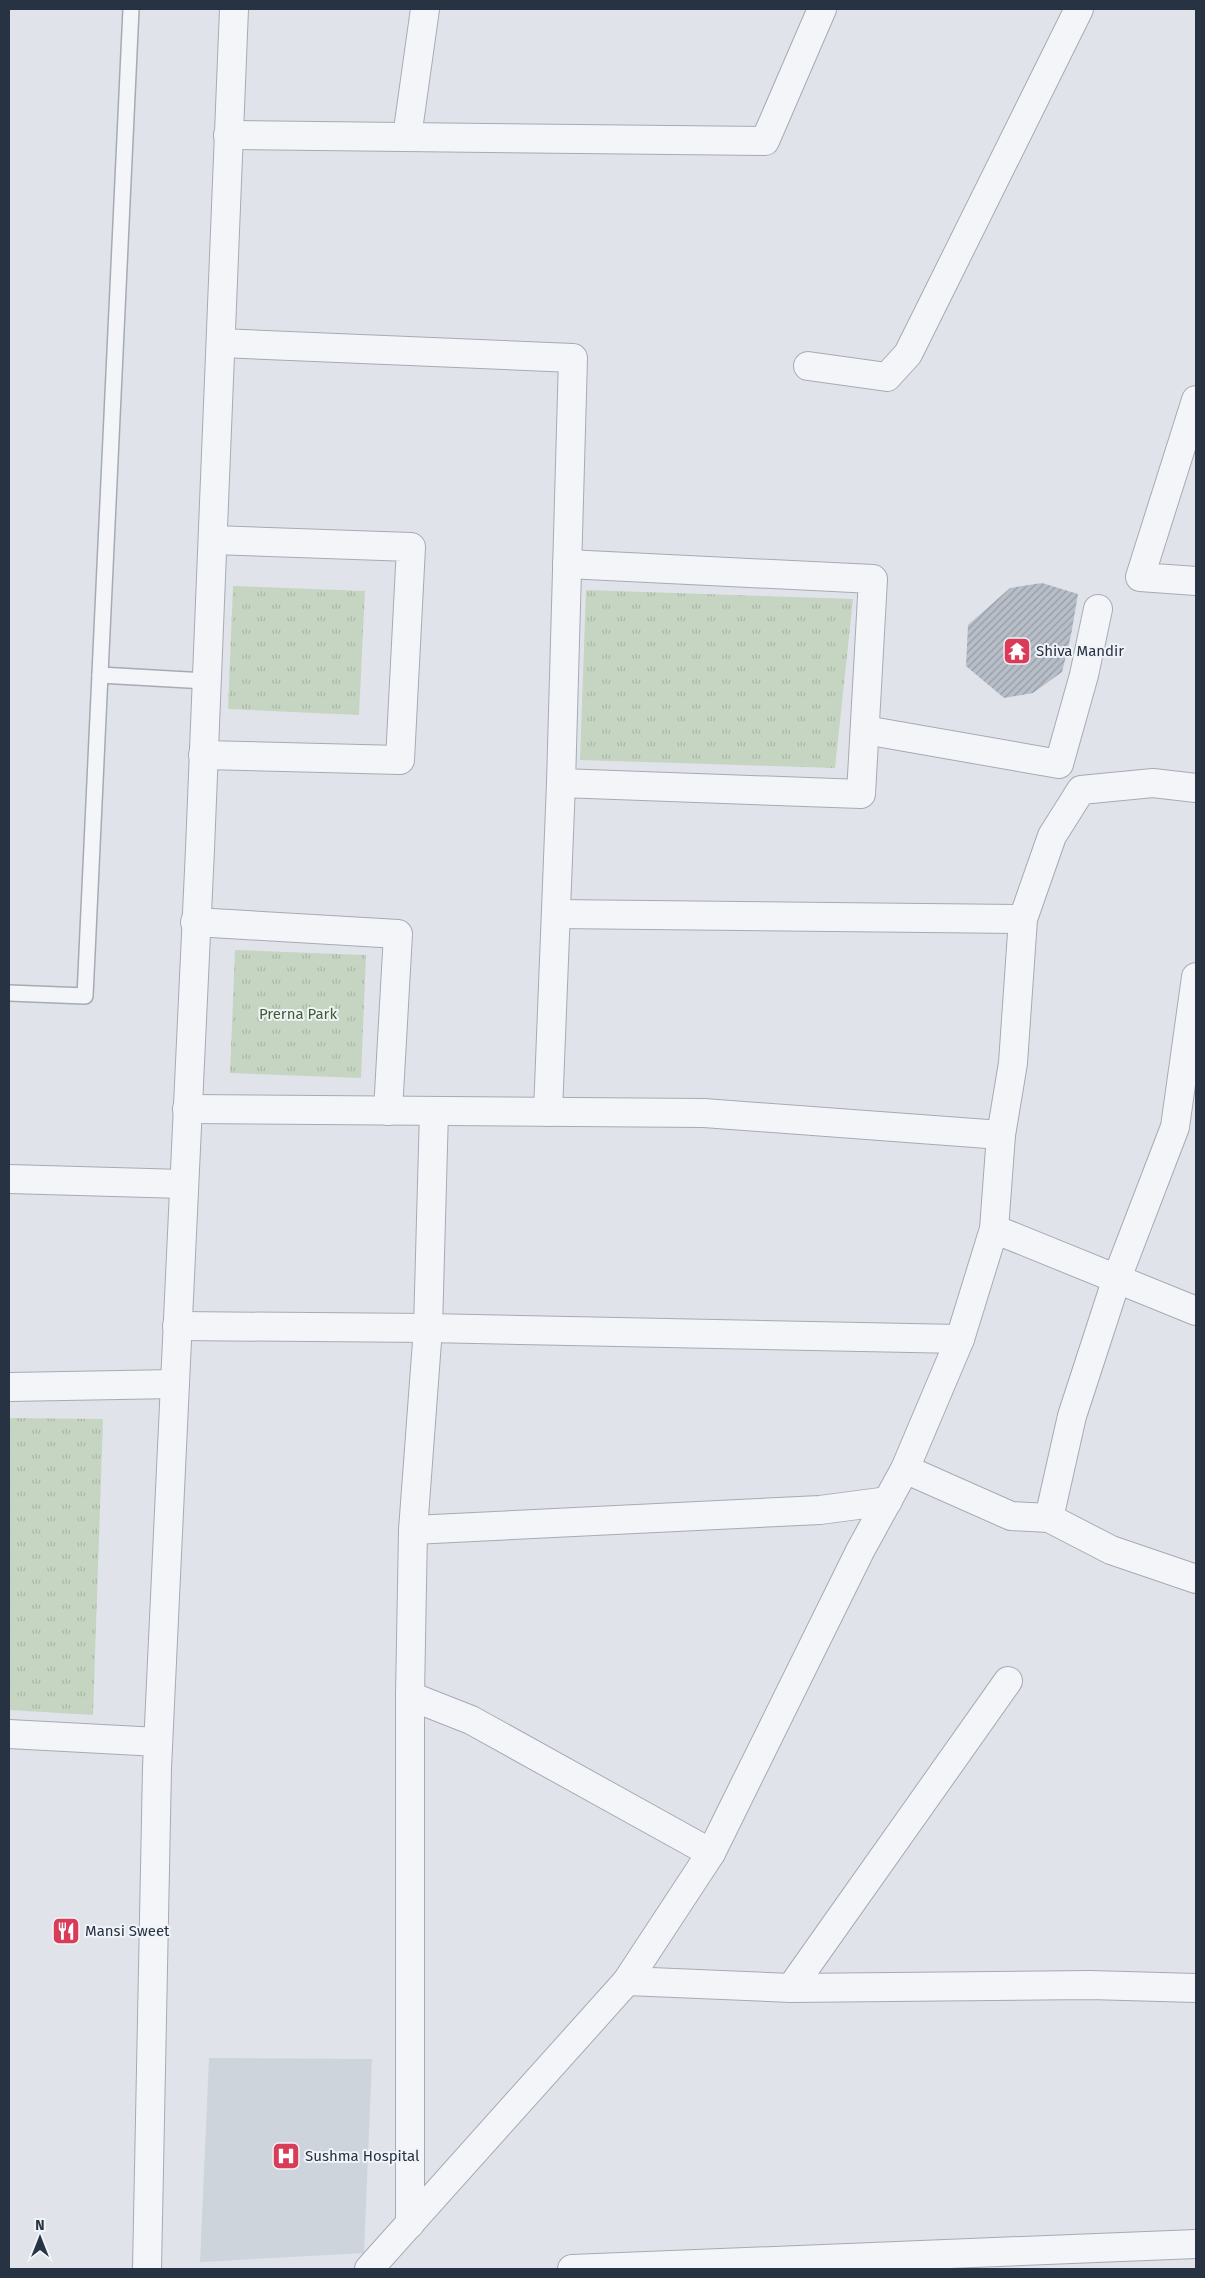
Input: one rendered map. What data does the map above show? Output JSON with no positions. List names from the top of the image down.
{
  "parks": ["Prerna Park"],
  "places": {
    "temple": ["Shiva Mandir"],
    "restaurant": ["Mansi Sweet"],
    "hospital": ["Sushma Hospital"]
  },
  "north": "top"
}
